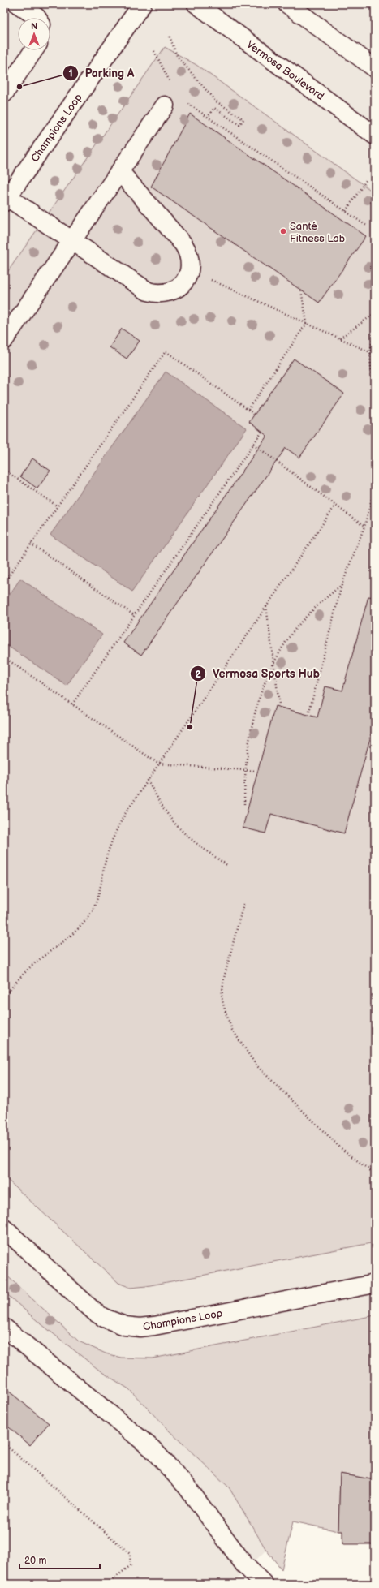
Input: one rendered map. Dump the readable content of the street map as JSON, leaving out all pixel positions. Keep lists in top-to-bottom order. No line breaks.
{"streets":{"street":["Vermosa Boulevard","Champions Loop"]},"places":["Parking A","Santé Fitness Lab","Vermosa Sports Hub"],"scale_bar":"20 m","north":"top"}
